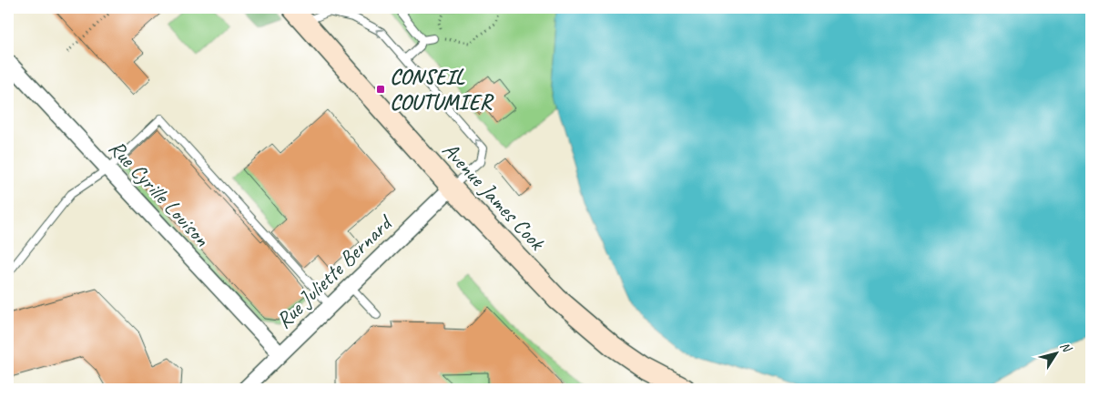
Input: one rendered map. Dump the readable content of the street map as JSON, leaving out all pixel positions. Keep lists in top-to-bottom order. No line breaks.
{"streets":{"main road":["Avenue James Cook"],"street":["Rue Cyrille Louison","Rue Juliette Bernard"]},"crossings":[["Rue Cyrille Louison","Rue Juliette Bernard"],["Avenue James Cook","Rue Juliette Bernard"]],"places":{"transit":["CONSEIL COUTUMIER"]},"north":"top right"}
